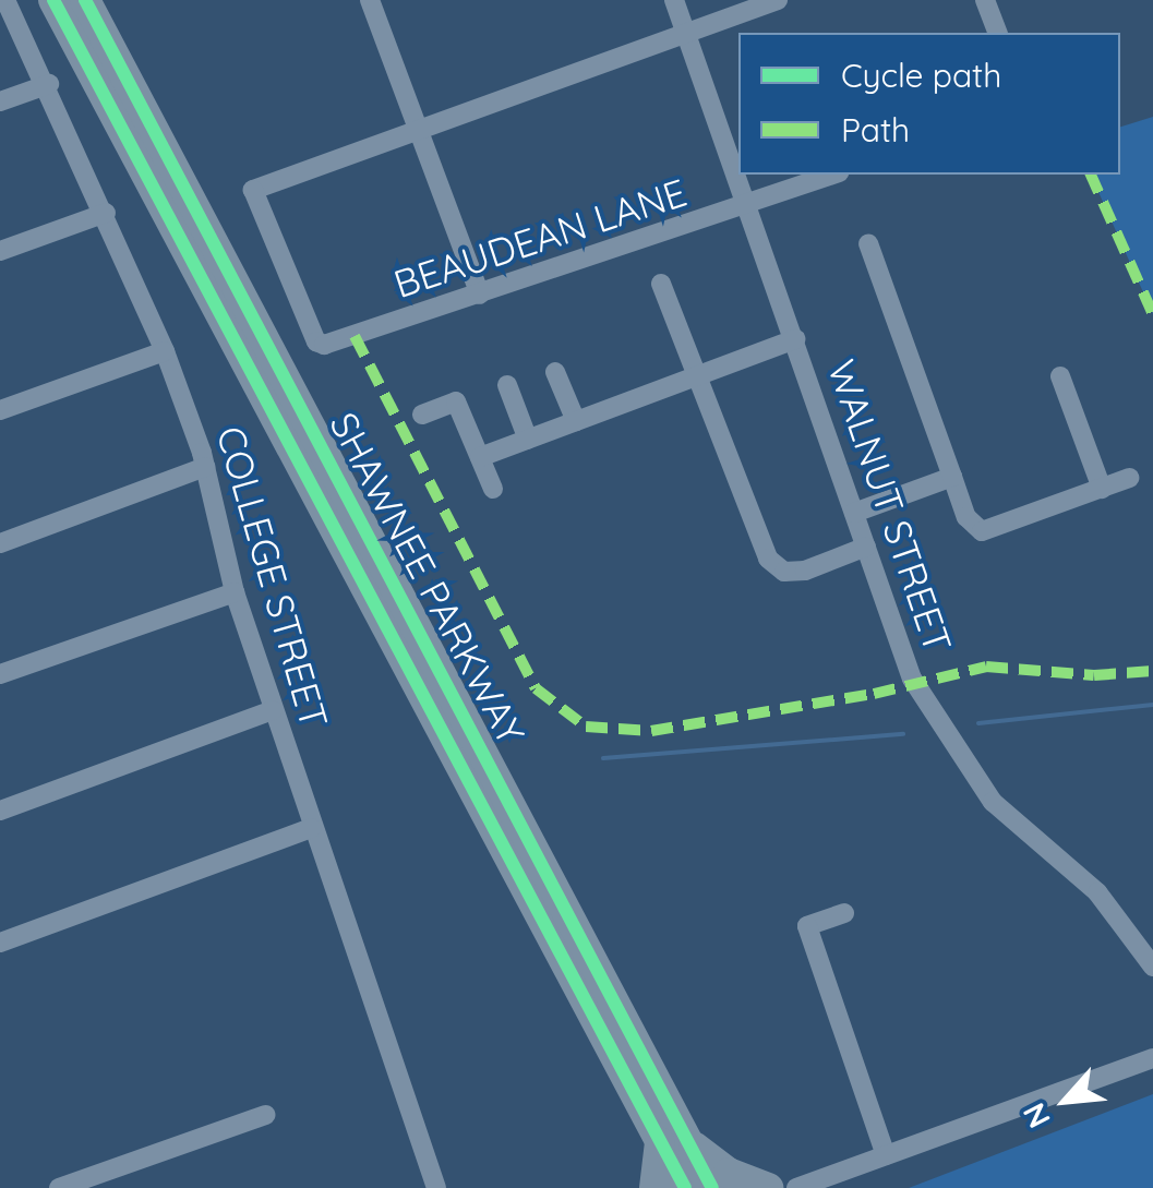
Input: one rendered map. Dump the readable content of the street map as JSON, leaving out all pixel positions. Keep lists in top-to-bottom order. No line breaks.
{"streets":{"highway":["SHAWNEE PARKWAY"],"street":["BEAUDEAN LANE","WALNUT STREET","COLLEGE STREET"]},"crossings":[["BEAUDEAN LANE","WALNUT STREET"]],"legend":["Cycle path","Path"],"north":"bottom left"}
